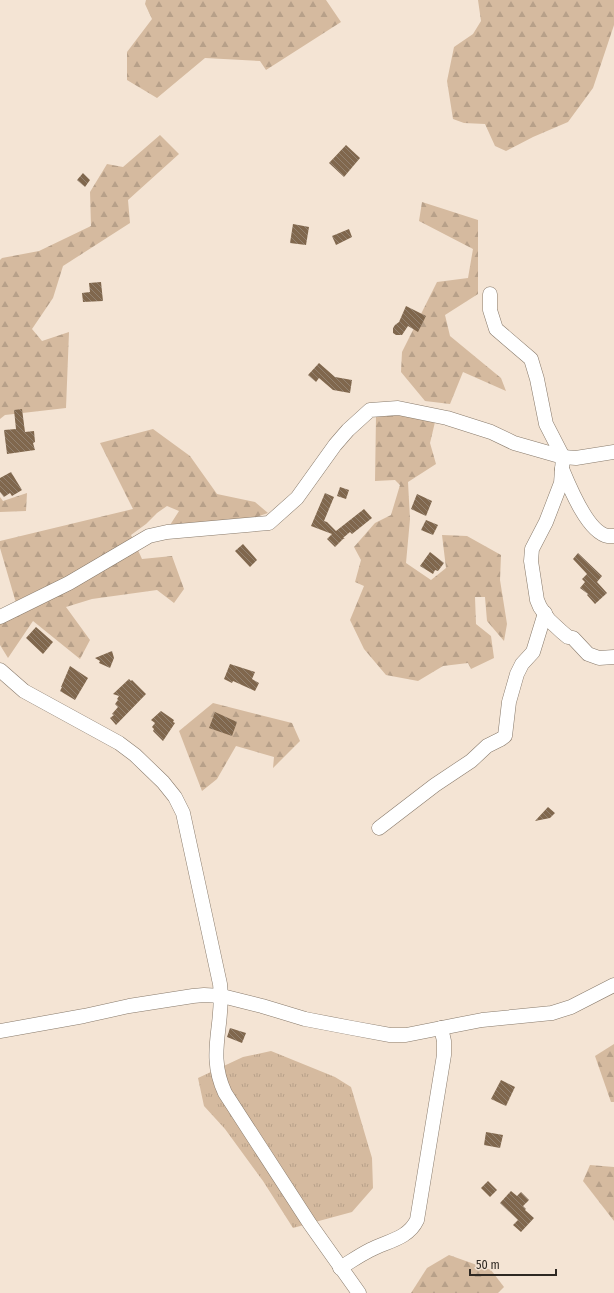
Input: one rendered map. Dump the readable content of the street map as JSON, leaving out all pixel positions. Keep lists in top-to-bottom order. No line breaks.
{"scale_bar":"50 m"}
